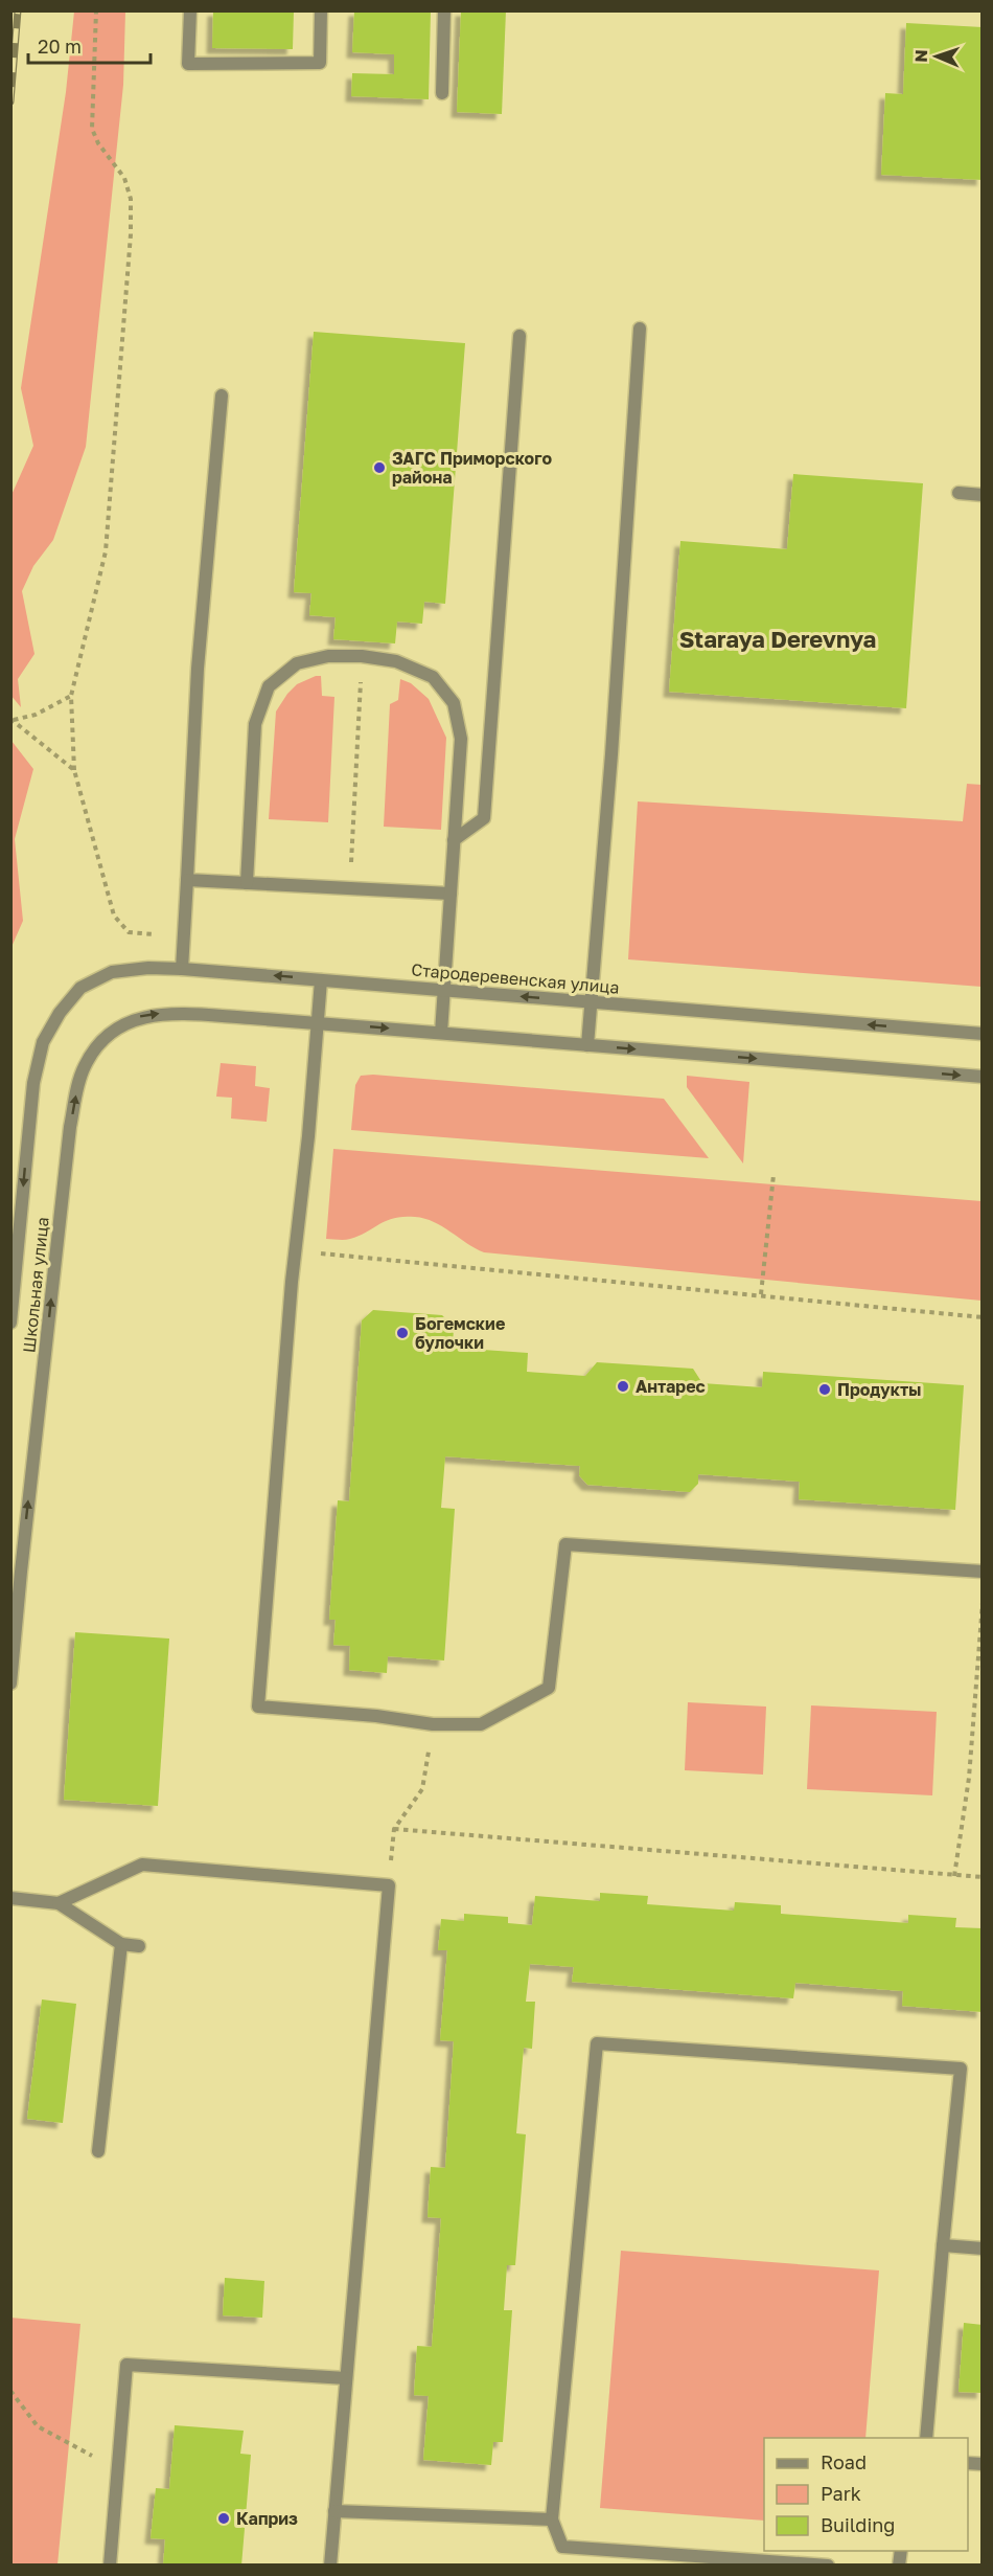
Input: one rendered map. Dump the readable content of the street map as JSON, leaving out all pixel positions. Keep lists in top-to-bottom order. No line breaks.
{"streets":{"street":["Стародеревенская улица","Школьная улица"]},"crossings":[["Стародеревенская улица","Школьная улица"]],"districts":["Staraya Derevnya"],"places":["ЗАГС Приморского района","Богемские булочки","Антарес","Продукты","Каприз"],"legend":["Road","Park","Building"],"scale_bar":"20 m","north":"left"}
